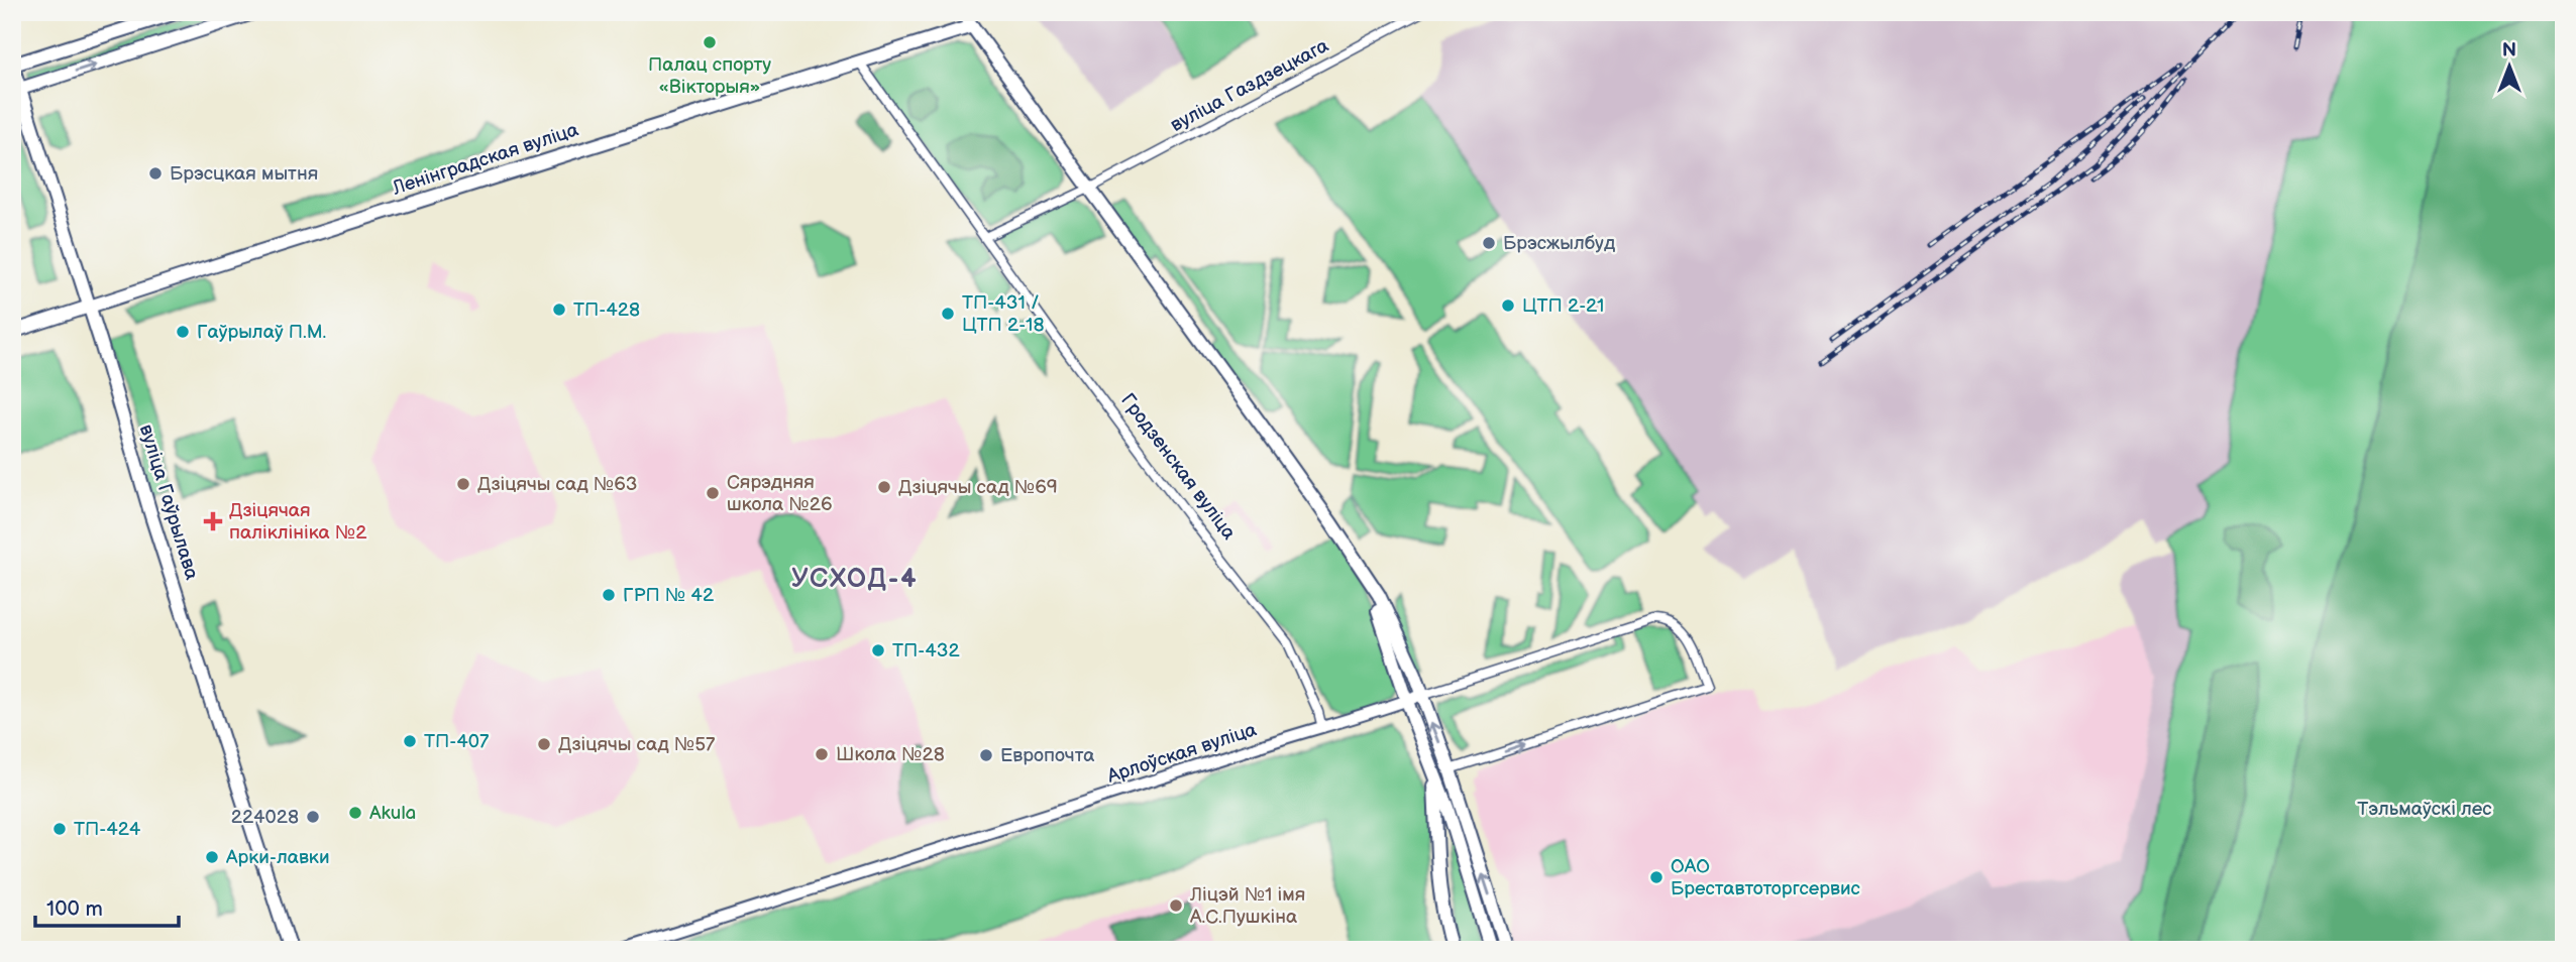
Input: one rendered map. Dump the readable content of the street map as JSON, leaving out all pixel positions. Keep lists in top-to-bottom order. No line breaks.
{"streets":{"main road":["Ленінградская вуліца","вуліца Гаўрылава"],"street":["вуліца Газдзецкага","Гродзенская вуліца","Арлоўская вуліца"]},"crossings":[["Ленінградская вуліца","Гродзенская вуліца"],["Ленінградская вуліца","вуліца Гаўрылава"],["Гродзенская вуліца","Арлоўская вуліца"]],"districts":["УСХОД-4"],"parks":["Тэльмаўскі лес"],"places":{"other":["Палац спорту «Вікторыя»","Брэсцкая мытня","Брэсжылбуд","ЦТП 2-21","ТП-428","ТП-431 / ЦТП 2-18","Гаўрылаў П.М.","Дзіцячы сад №63","Дзіцячы сад №69","Сярэдняя школа №26","ГРП № 42","ТП-432","ТП-407","Дзіцячы сад №57","Школа №28","Европочта","Akula","224028","ТП-424","Арки-лавки","ОАО Бреставтоторгсервис","Ліцэй №1 імя А.С.Пушкіна"],"health":["Дзіцячая паліклініка №2"]},"scale_bar":"100 m","north":"top"}
